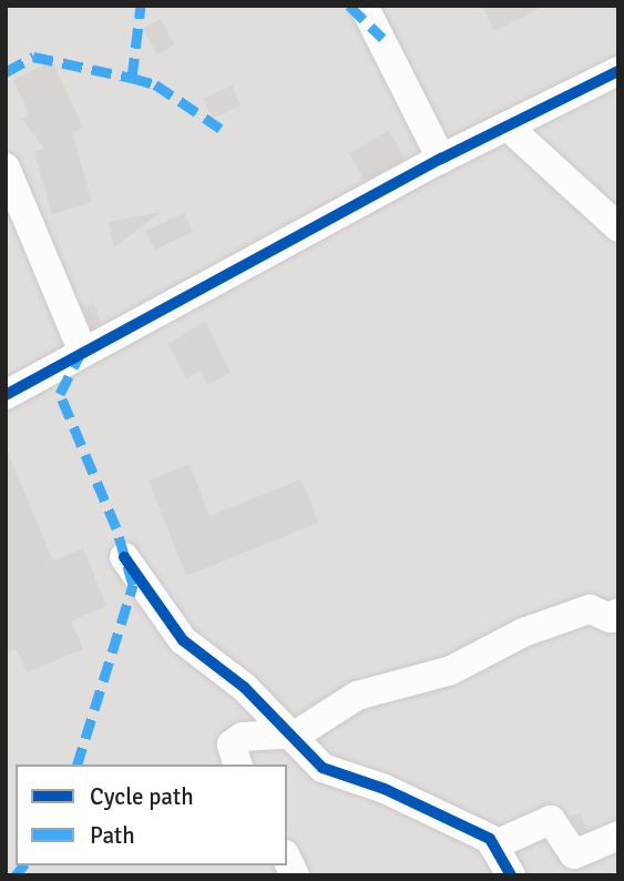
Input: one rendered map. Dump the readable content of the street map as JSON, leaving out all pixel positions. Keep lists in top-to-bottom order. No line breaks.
{"legend":["Cycle path","Path"]}
